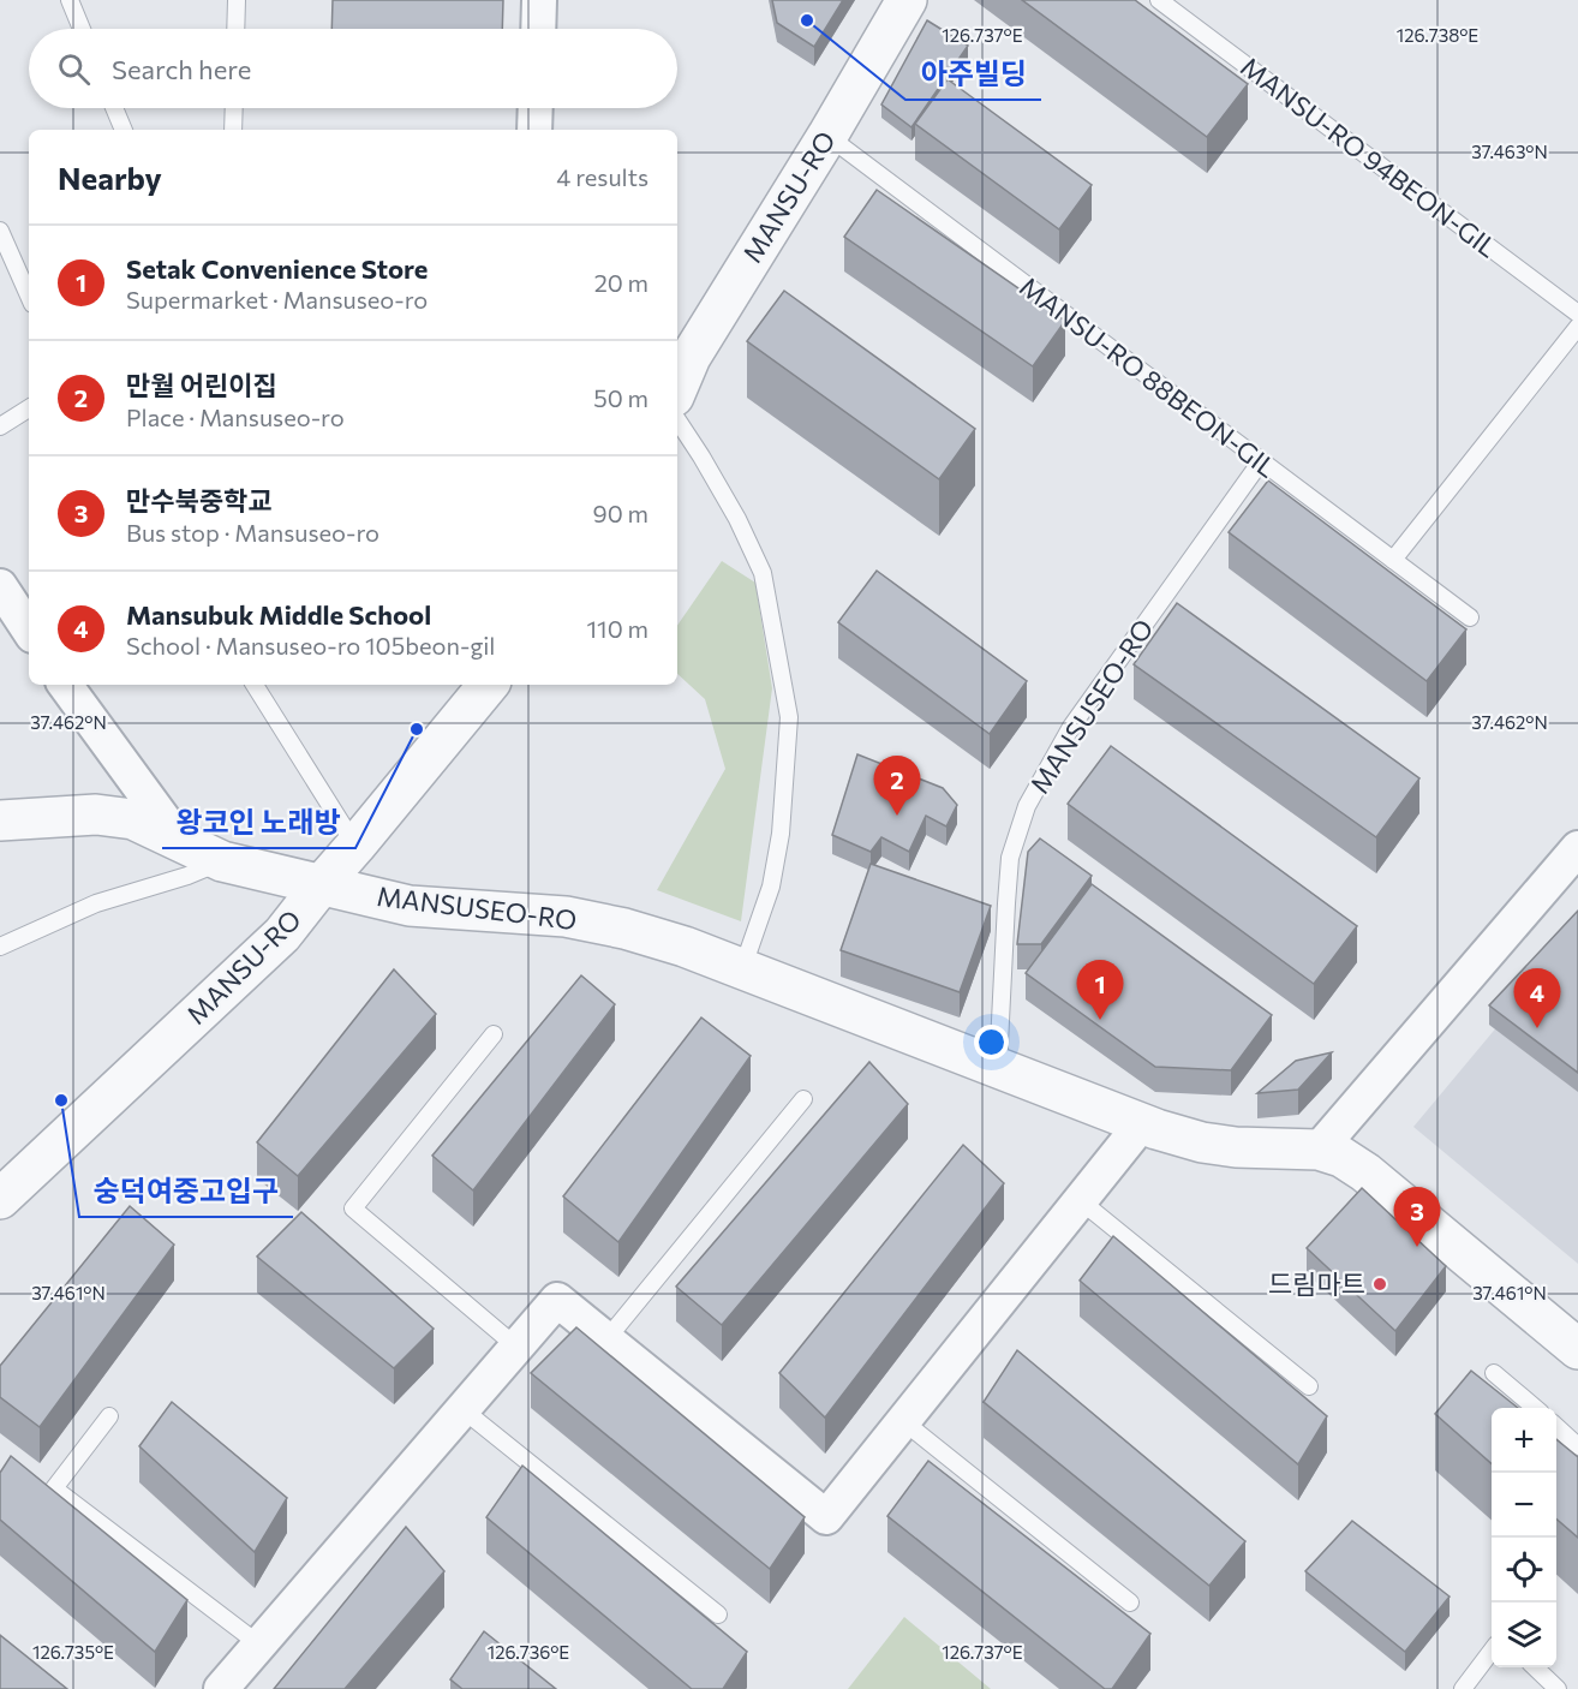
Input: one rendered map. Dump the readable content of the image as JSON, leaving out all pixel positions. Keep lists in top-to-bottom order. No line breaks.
{"streets":{"street":["MANSU-RO","MANSUSEO-RO"],"lane":["MANSU-RO 94BEON-GIL","MANSU-RO 88BEON-GIL"]},"crossings":[["MANSU-RO","MANSU-RO 88BEON-GIL"],["MANSU-RO","MANSUSEO-RO"],["MANSU-RO 88BEON-GIL","MANSUSEO-RO"]],"places":["아주빌딩","왕코인 노래방","숭덕여중고입구","드림마트"],"page":{"search":"Search here","heading":["Nearby","4 results"],"list":[{"mark":"1","name":"Setak Convenience Store","note":"Supermarket · Mansuseo-ro","value":"20 m"},{"mark":"2","name":"만월 어린이집","note":"Place · Mansuseo-ro","value":"50 m"},{"mark":"3","name":"만수북중학교","note":"Bus stop · Mansuseo-ro","value":"90 m"},{"mark":"4","name":"Mansubuk Middle School","note":"School · Mansuseo-ro 105beon-gil","value":"110 m"}],"pins":["2","1","4","3"],"map_buttons":["+","−"]},"coordinates":["126.737°E","126.738°E","37.463°N","37.462°N","37.461°N","126.735°E","126.736°E"]}
